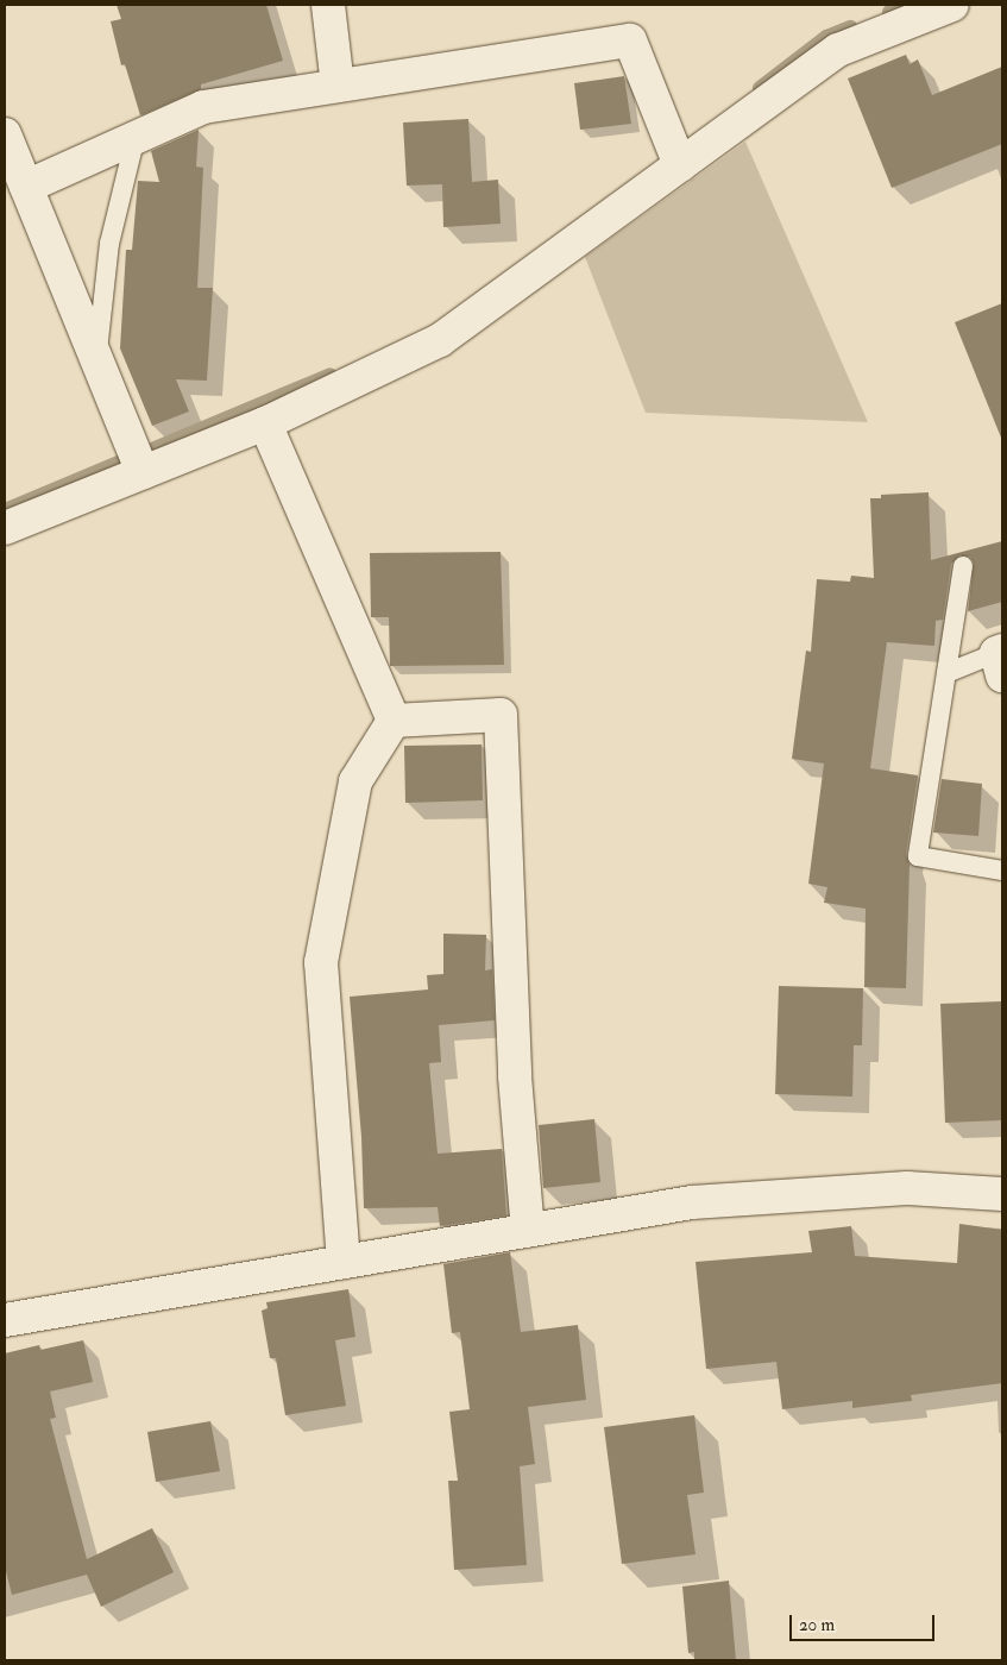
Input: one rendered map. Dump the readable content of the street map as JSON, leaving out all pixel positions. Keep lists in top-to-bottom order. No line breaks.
{"scale_bar":"20 m"}
